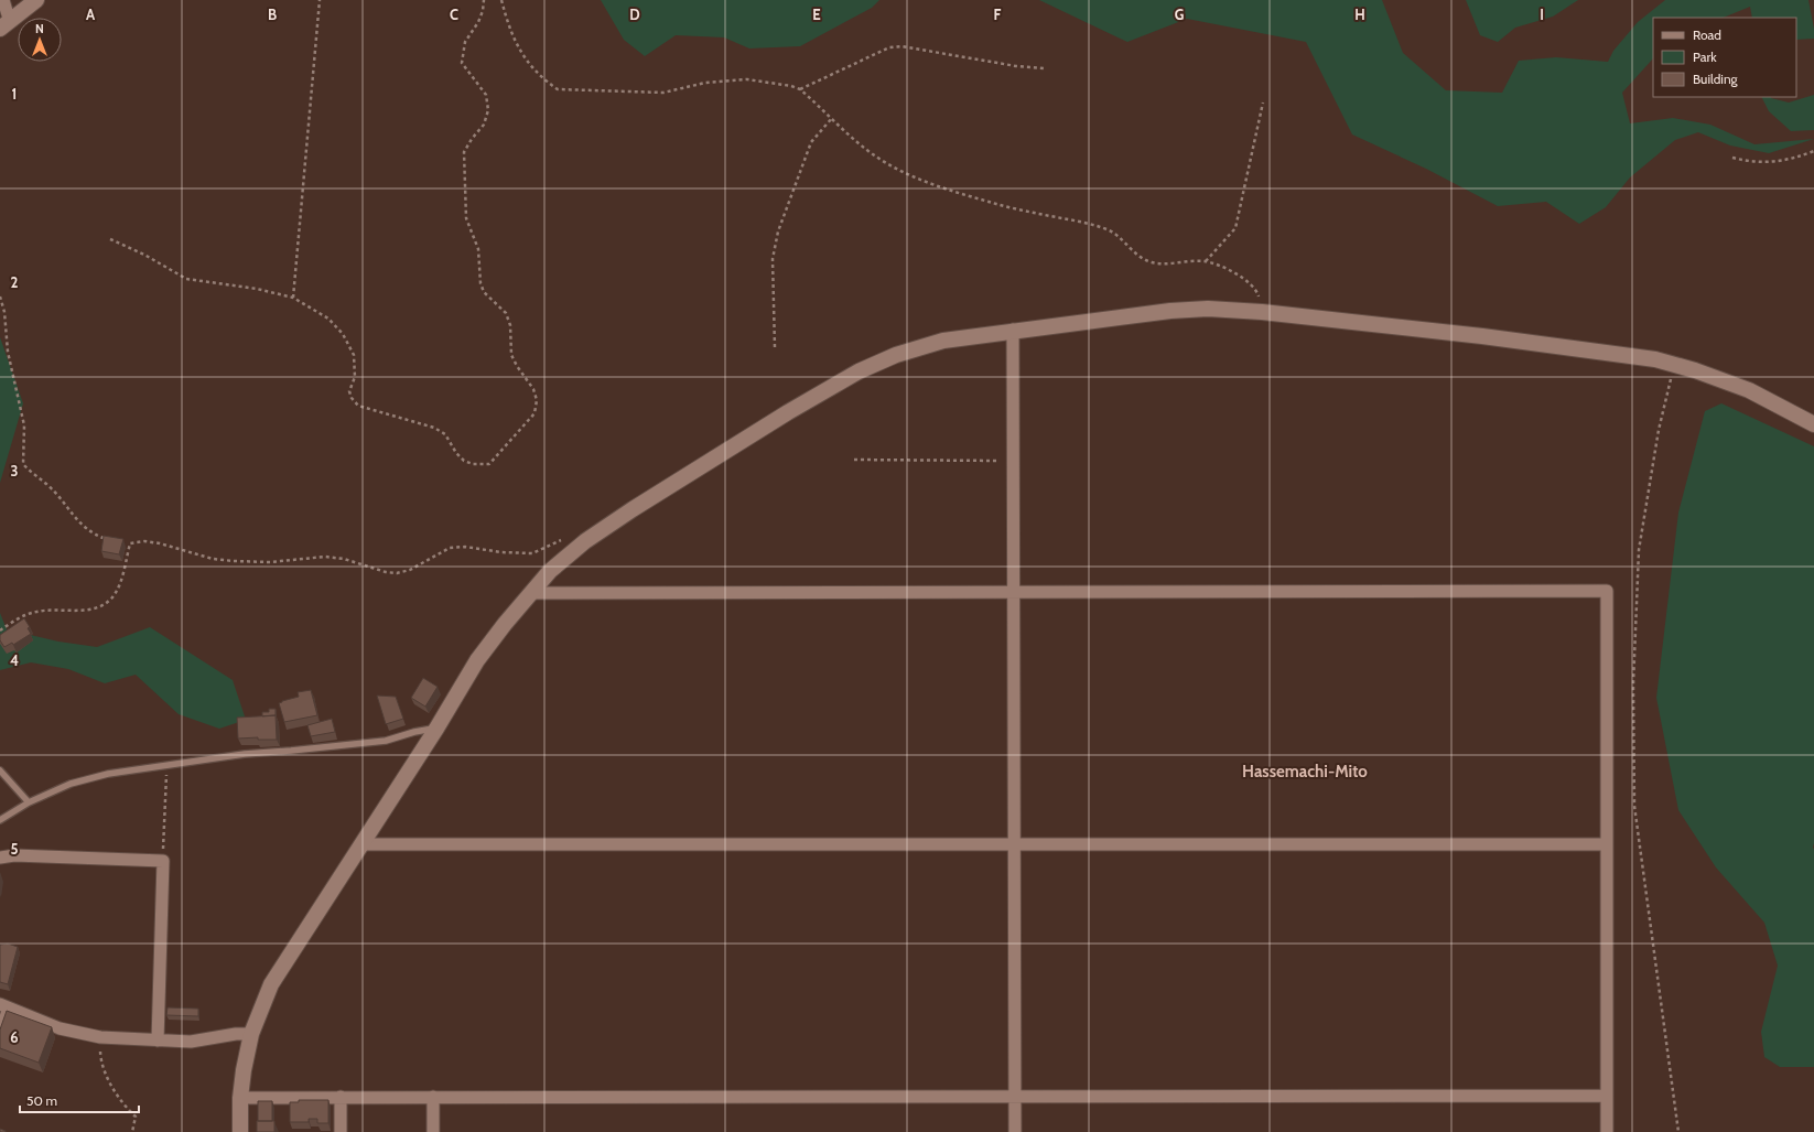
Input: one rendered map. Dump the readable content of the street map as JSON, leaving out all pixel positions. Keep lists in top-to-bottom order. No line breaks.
{"districts":["Hassemachi-Mito"],"legend":["Road","Park","Building"],"scale_bar":"50 m","north":"top","grid":{"columns":["A","B","C","D","E","F","G","H","I"],"rows":["1","2","3","4","5","6"]}}
